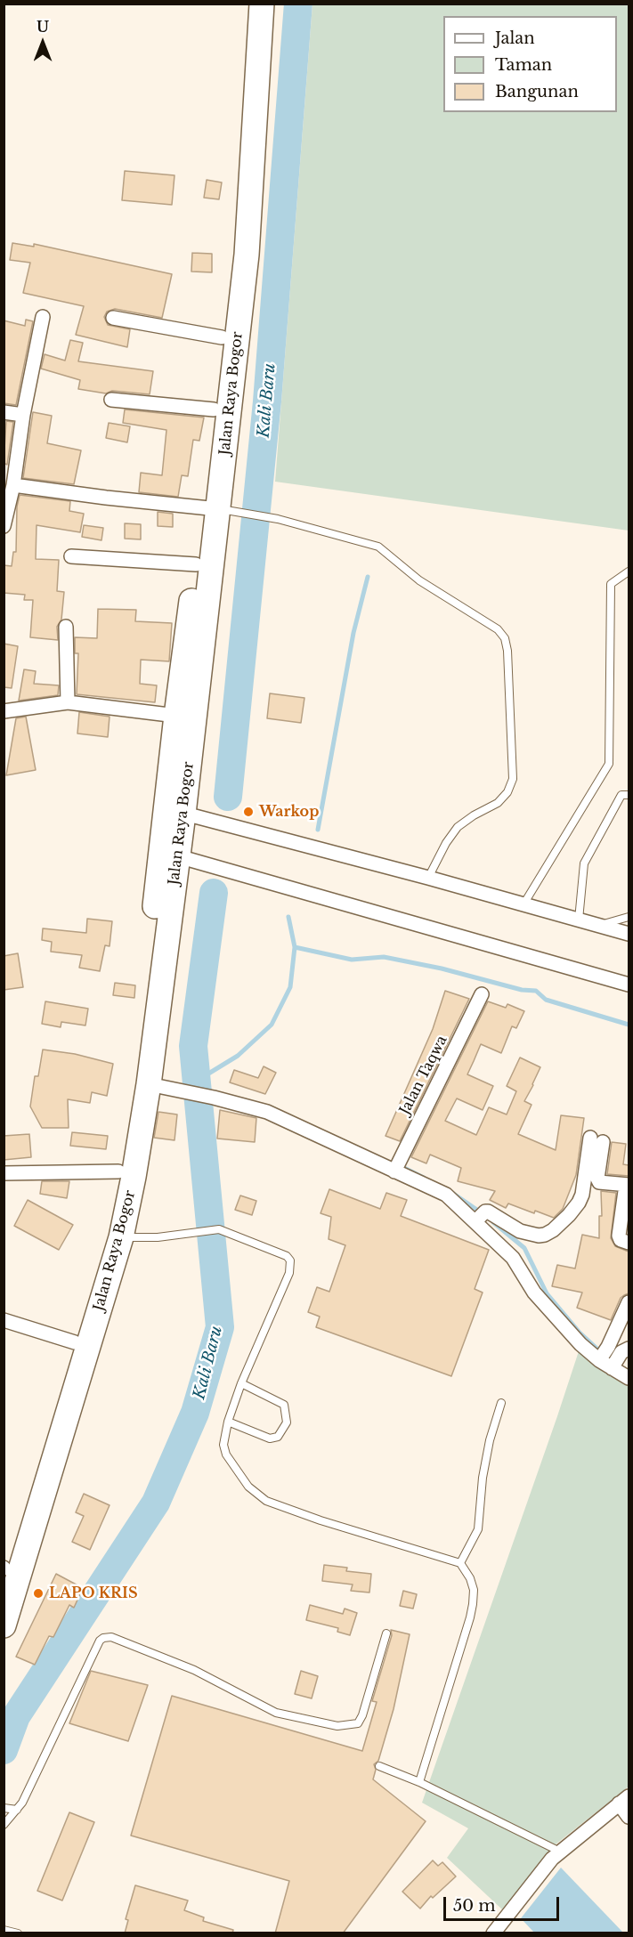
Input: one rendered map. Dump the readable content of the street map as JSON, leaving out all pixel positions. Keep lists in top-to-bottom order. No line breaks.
{"streets":{"highway":["Jalan Raya Bogor"],"street":["Jalan Taqwa"]},"water":["Kali Baru"],"places":["Warkop","LAPO KRIS"],"legend":["Jalan","Taman","Bangunan"],"scale_bar":"50 m","north":"top"}
